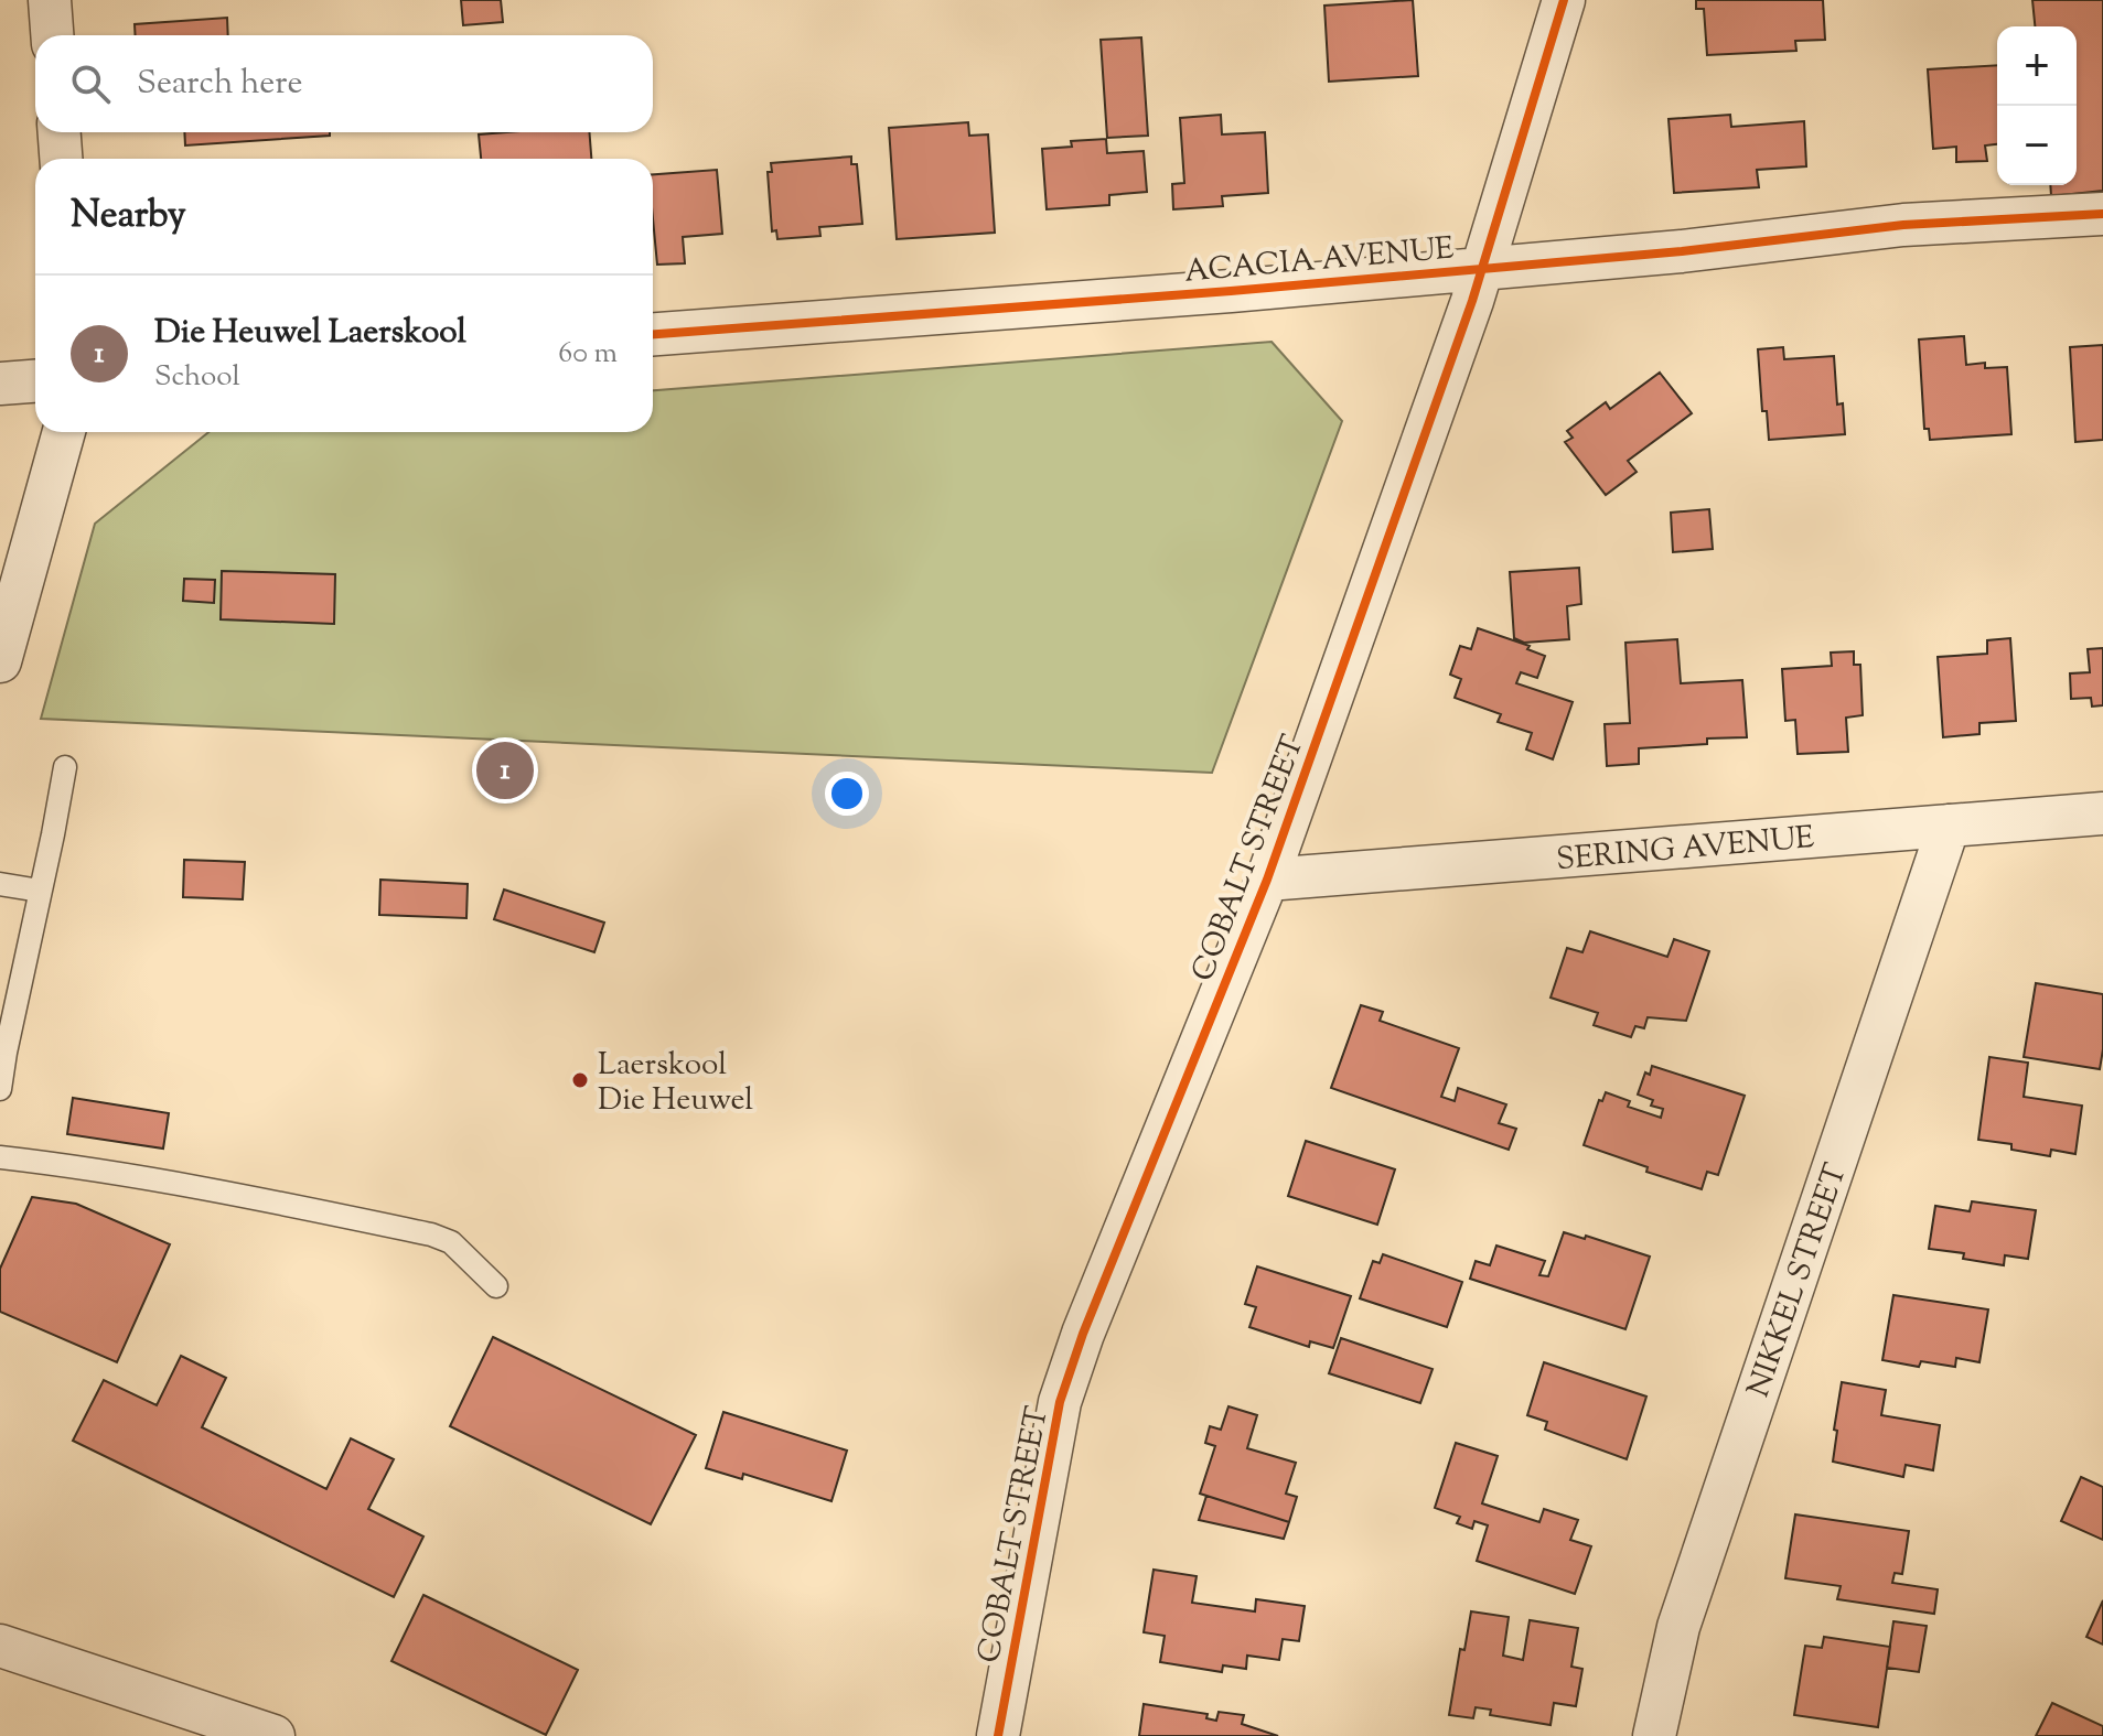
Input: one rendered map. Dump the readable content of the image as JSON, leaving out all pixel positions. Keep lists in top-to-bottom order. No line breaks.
{"streets":{"street":["ACACIA AVENUE","SERING AVENUE","COBALT STREET","NIKKEL STREET"]},"crossings":[["ACACIA AVENUE","COBALT STREET"],["SERING AVENUE","COBALT STREET"],["SERING AVENUE","NIKKEL STREET"]],"places":["Laerskool Die Heuwel"],"page":{"map_buttons":["+","−"],"search":"Search here","heading":"Nearby","list":[{"mark":"1","name":"Die Heuwel Laerskool","note":"School","value":"60 m"}],"pins":"1"}}
